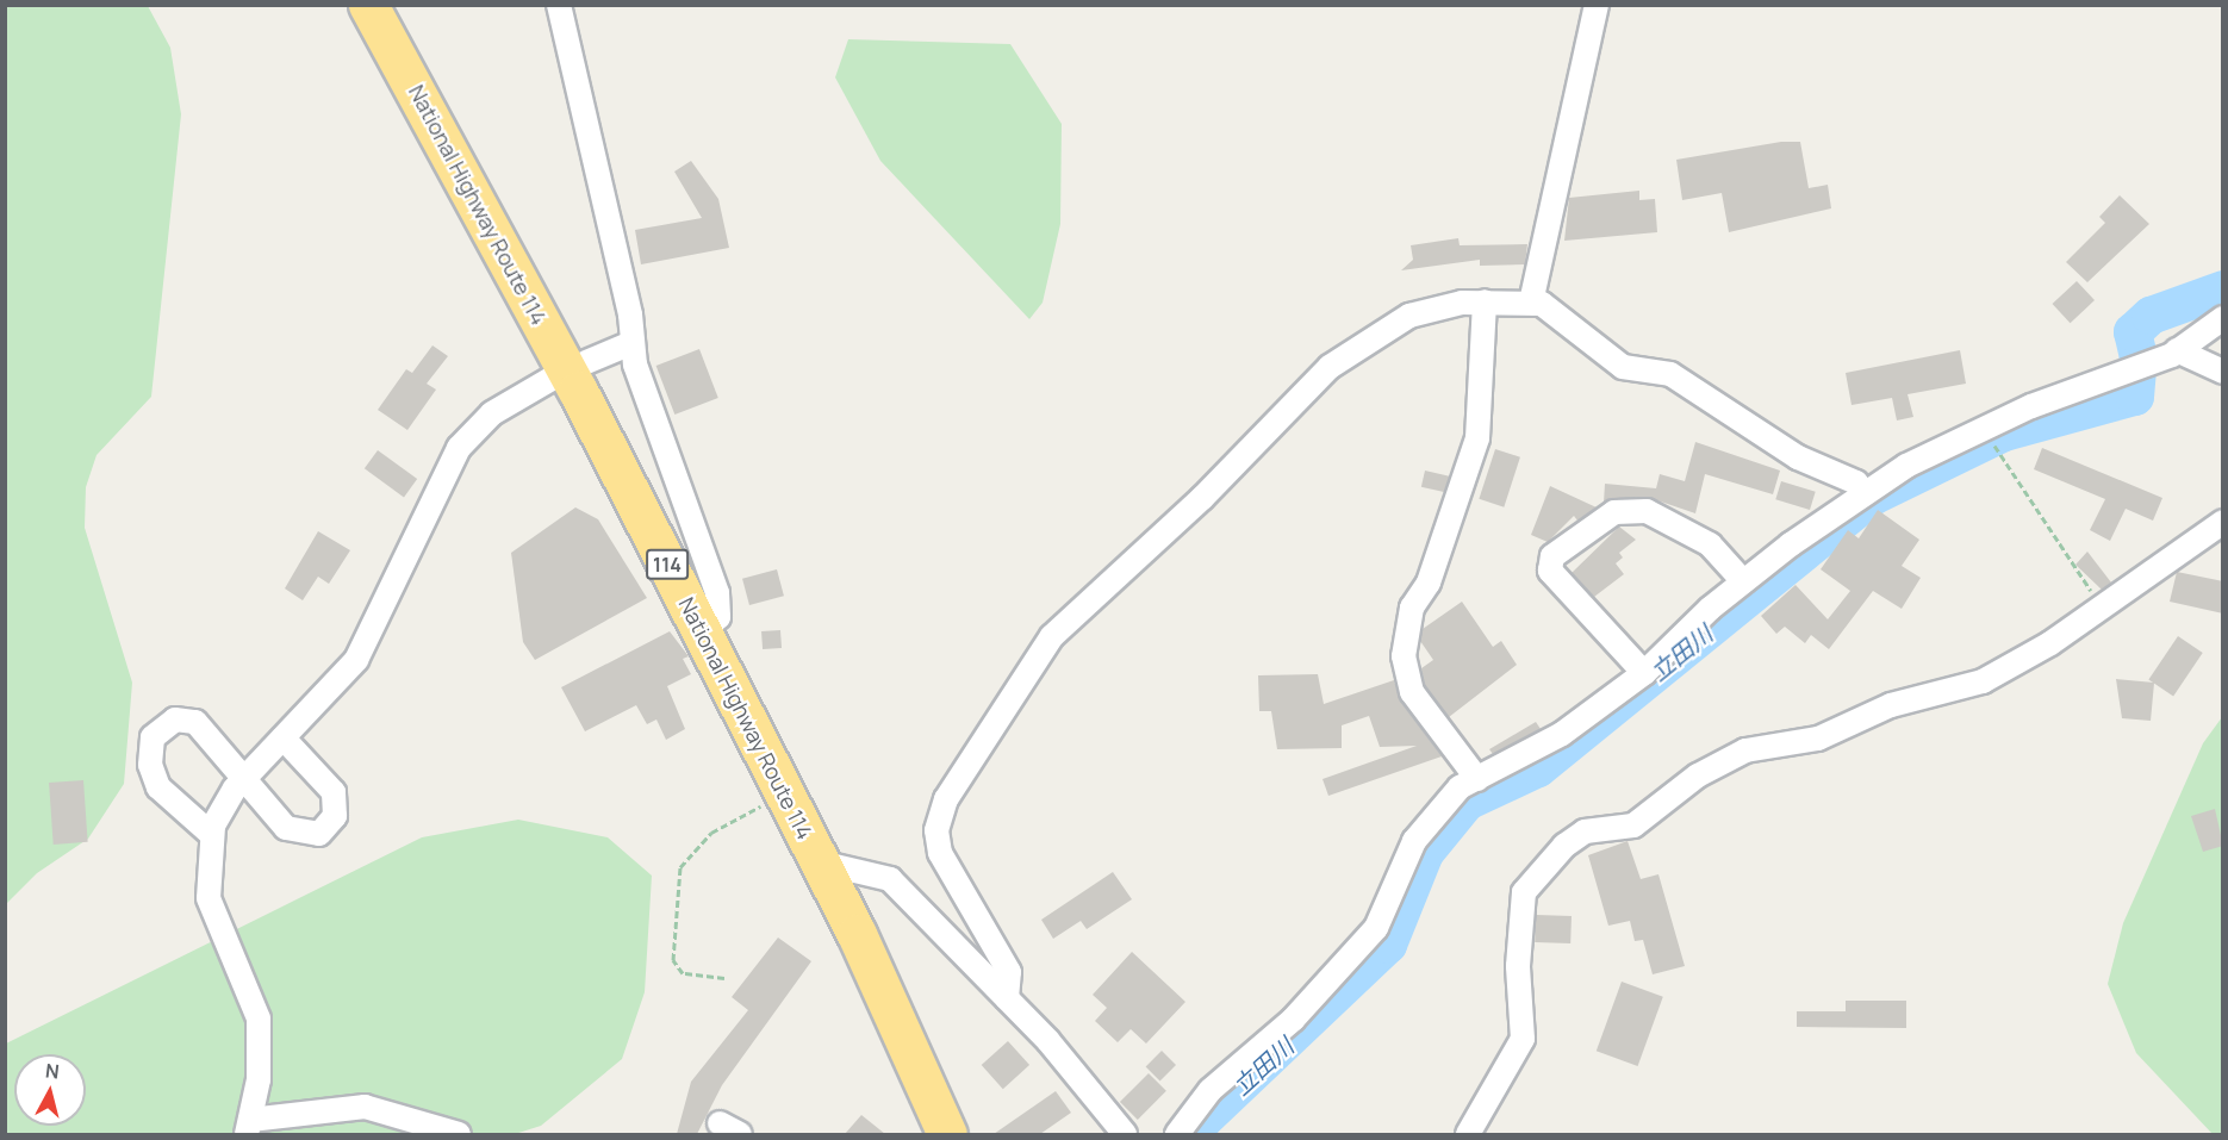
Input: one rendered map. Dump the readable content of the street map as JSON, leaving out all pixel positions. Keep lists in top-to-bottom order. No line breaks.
{"streets":{"highway":["National Highway Route 114","114"]},"water":["立田川"],"north":"top"}
